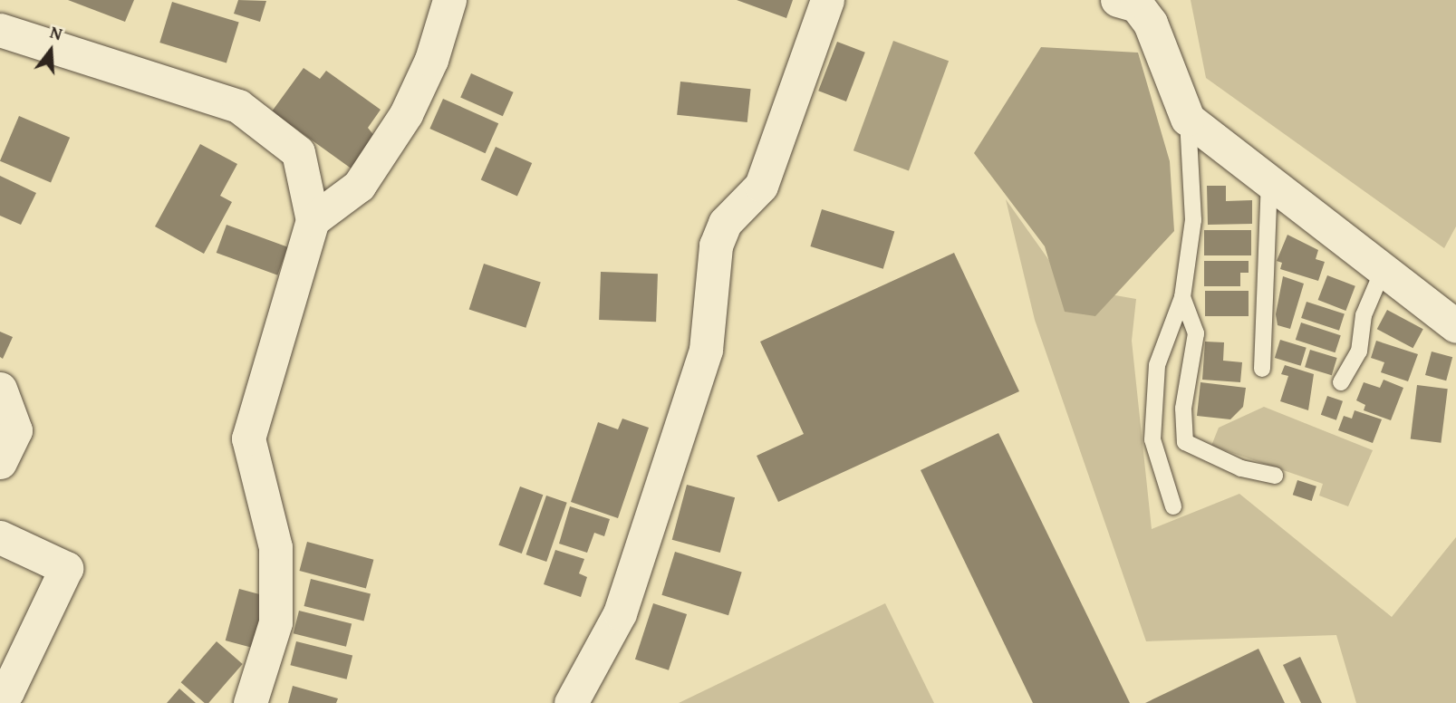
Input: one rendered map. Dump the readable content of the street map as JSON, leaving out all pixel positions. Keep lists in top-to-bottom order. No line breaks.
{"north":"top"}
